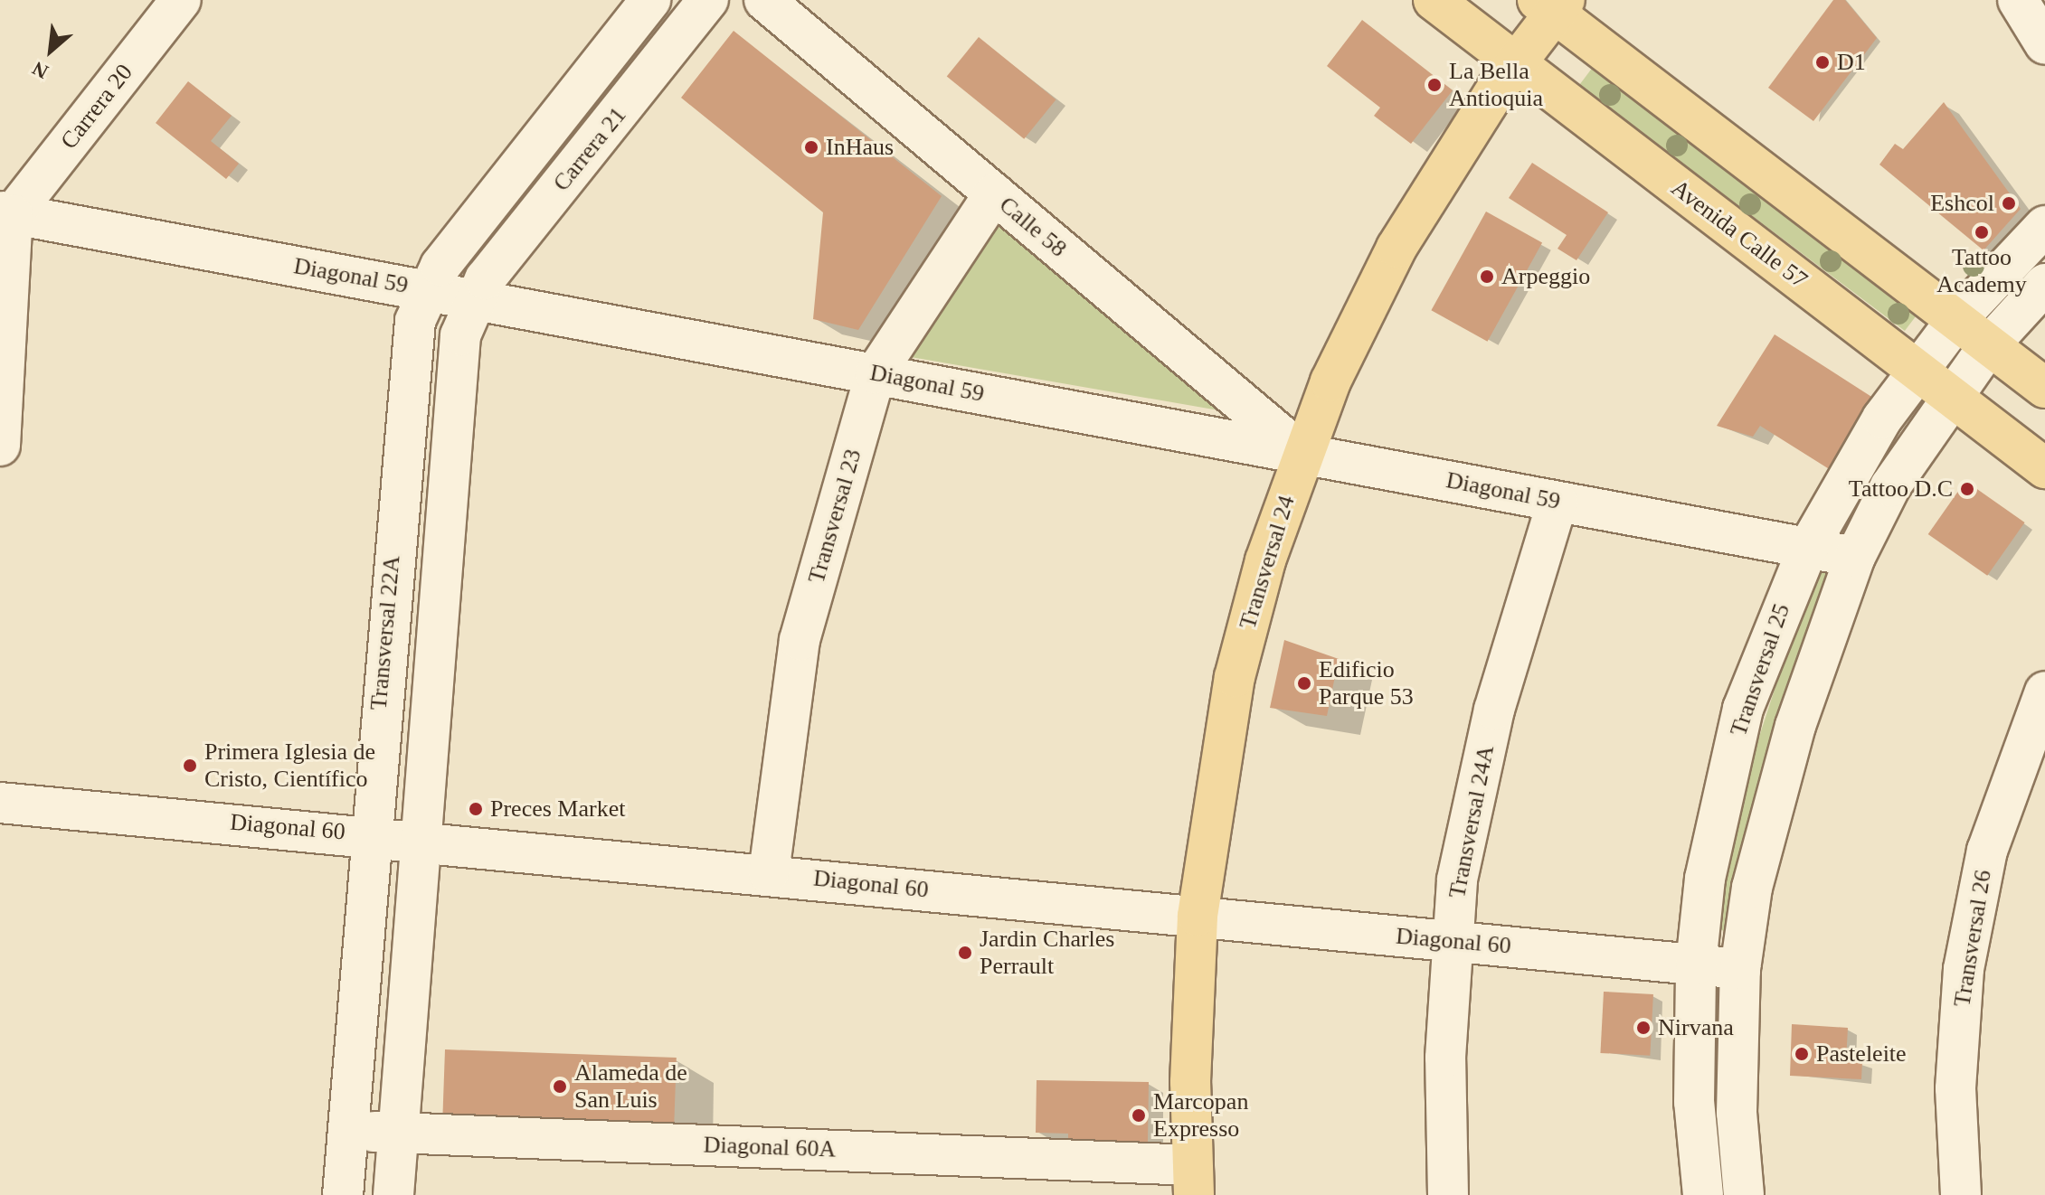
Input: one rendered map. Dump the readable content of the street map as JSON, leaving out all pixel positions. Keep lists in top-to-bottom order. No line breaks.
{"streets":{"main road":["Avenida Calle 57","Transversal 24"],"street":["Carrera 20","Carrera 21","Calle 58","Diagonal 59","Transversal 23","Transversal 22A","Transversal 25","Transversal 24A","Diagonal 60","Transversal 26","Diagonal 60A"]},"crossings":[["Carrera 20","Diagonal 59"],["Carrera 21","Diagonal 59"],["Carrera 21","Transversal 22A"],["Calle 58","Diagonal 59"],["Calle 58","Transversal 23"],["Calle 58","Transversal 24"],["Avenida Calle 57","Transversal 24"],["Avenida Calle 57","Transversal 25"],["Diagonal 59","Transversal 23"],["Diagonal 59","Transversal 24"],["Diagonal 59","Transversal 22A"],["Diagonal 59","Transversal 25"],["Diagonal 59","Transversal 24A"],["Transversal 23","Diagonal 60"],["Transversal 24","Diagonal 60"],["Transversal 24","Diagonal 60A"],["Transversal 22A","Diagonal 60"],["Transversal 22A","Diagonal 60A"],["Transversal 25","Diagonal 60"],["Transversal 24A","Diagonal 60"]],"places":["D1","La Bella Antioquia","InHaus","Eshcol","Tattoo Academy","Arpeggio","Tattoo D.C","Edificio Parque 53","Primera Iglesia de Cristo, Científico","Preces Market","Jardin Charles Perrault","Nirvana","Pasteleite","Alameda de San Luis","Marcopan Expresso"],"north":"bottom left"}
